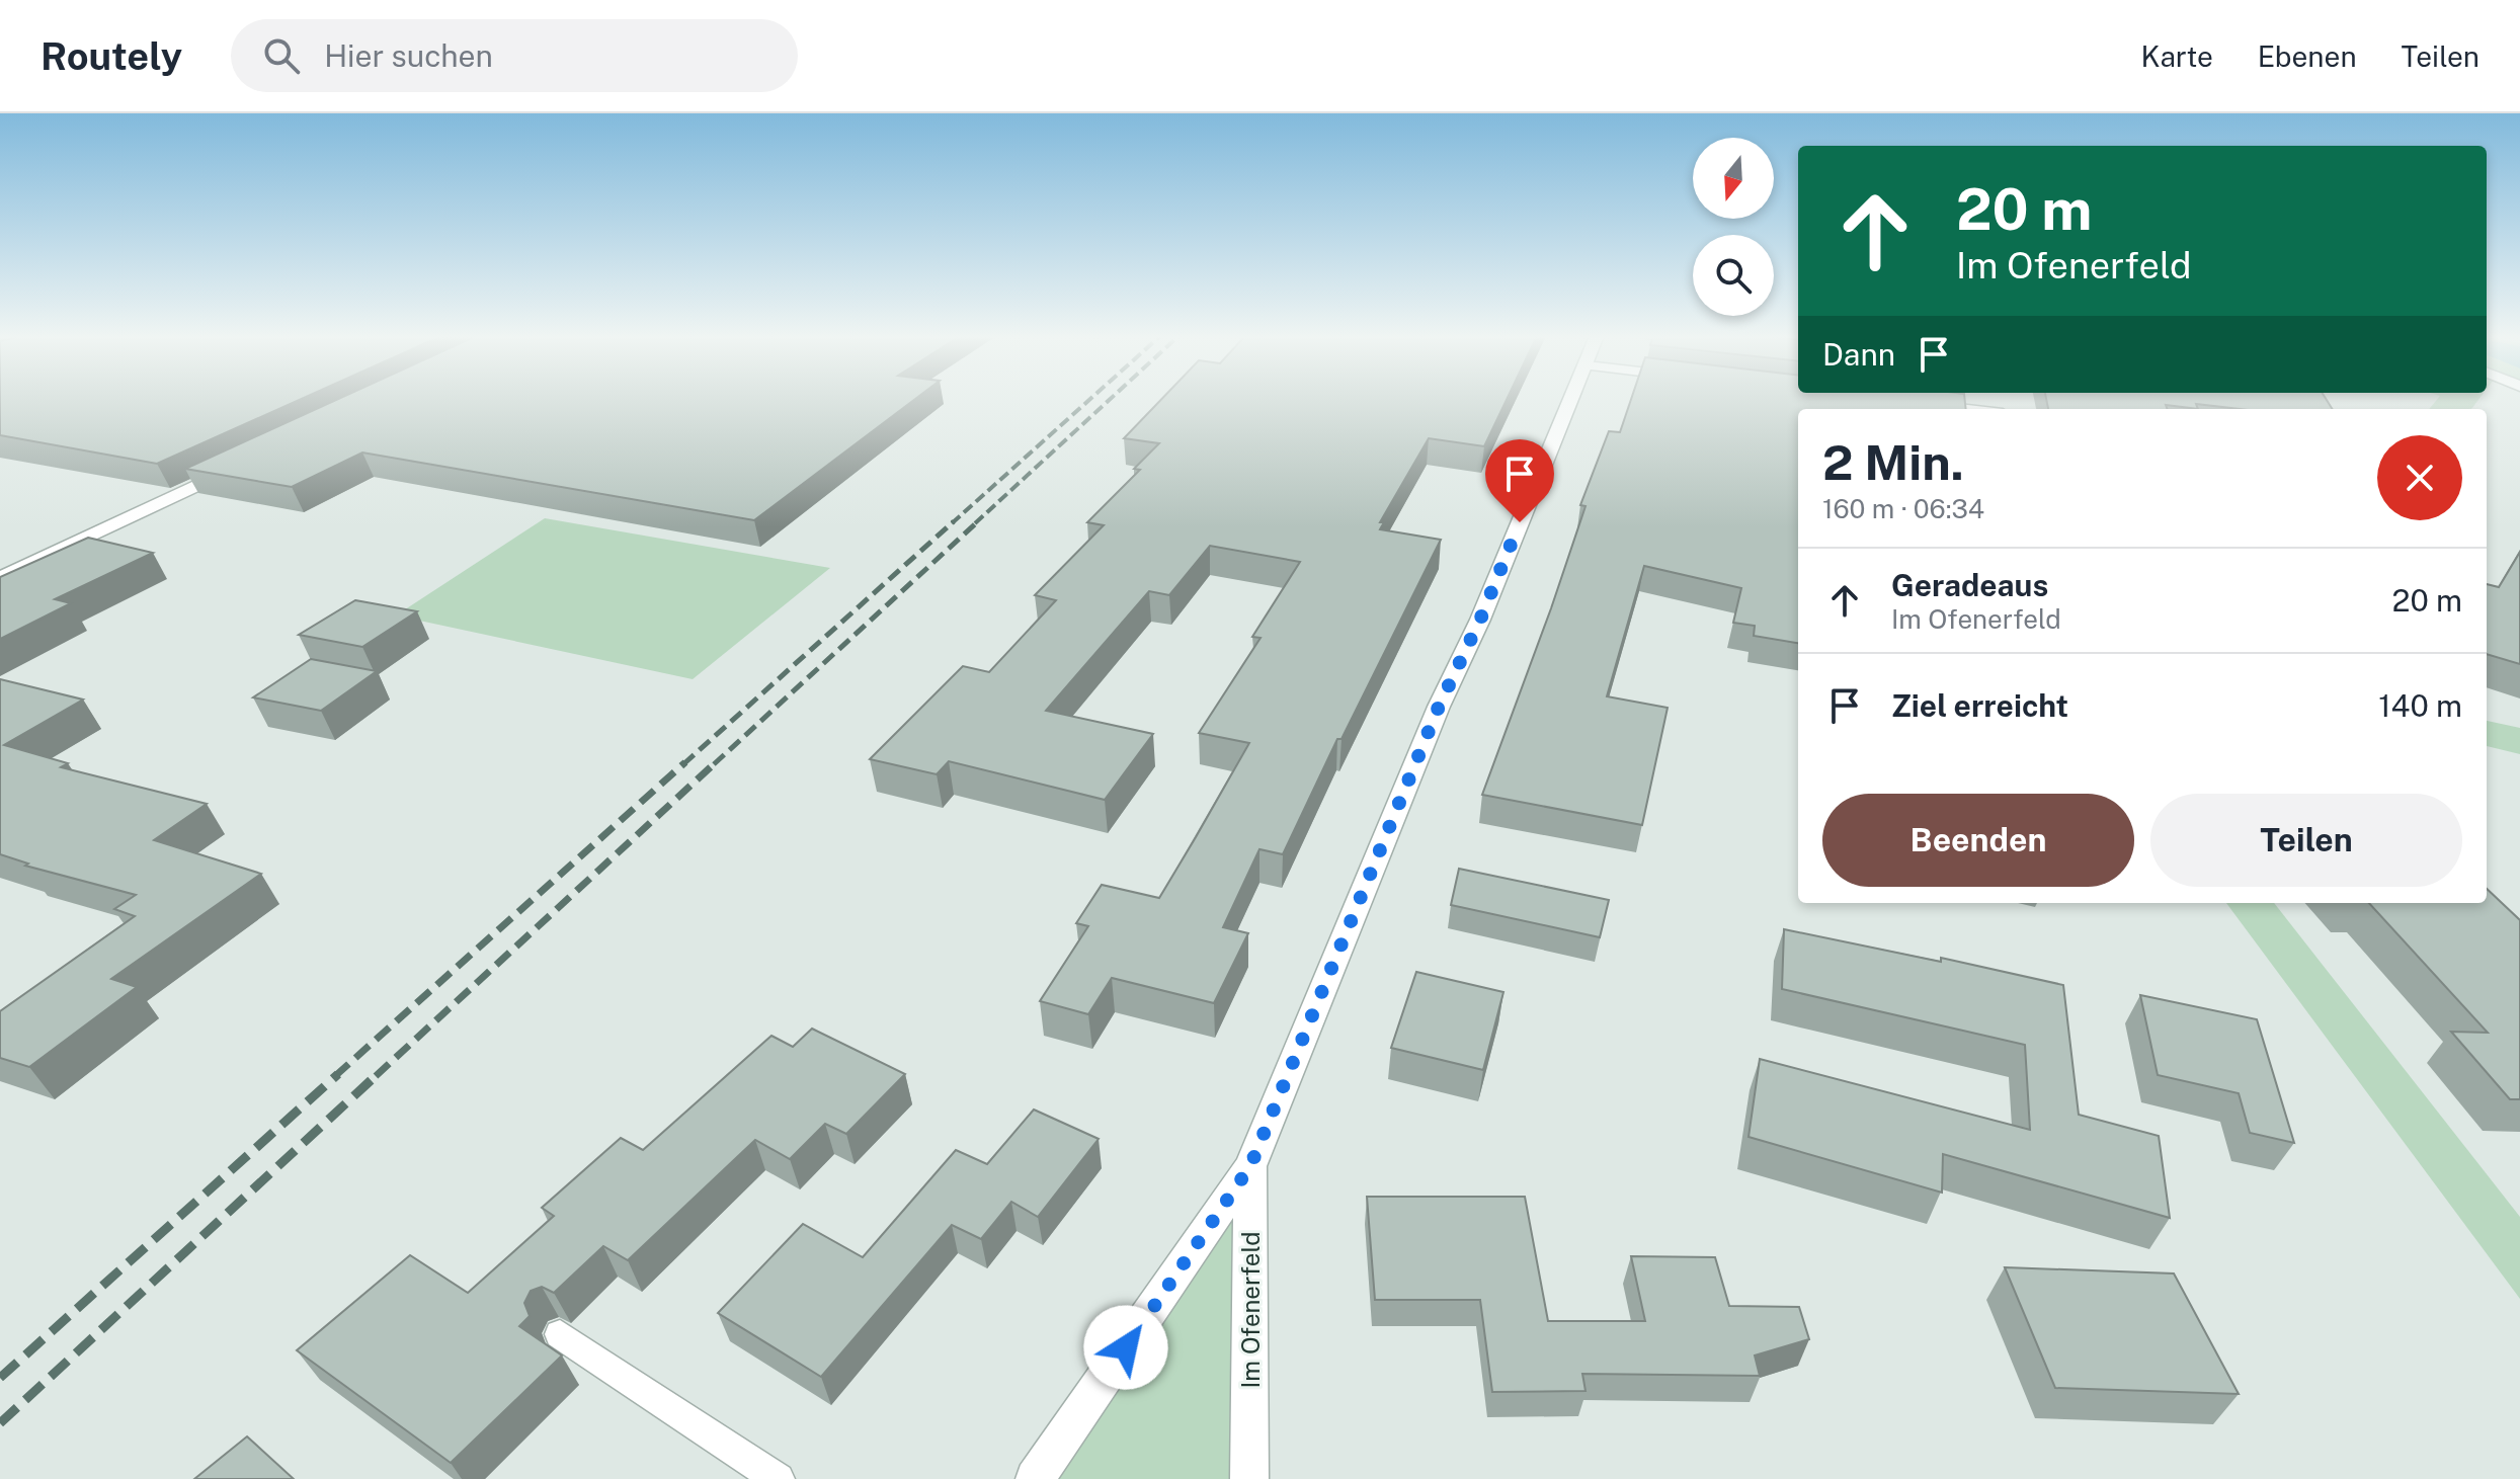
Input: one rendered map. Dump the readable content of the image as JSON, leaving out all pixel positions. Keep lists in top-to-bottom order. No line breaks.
{"streets":{"street":["Im Ofenerfeld"]},"north":"bottom","page":{"header":"Routely","search":"Hier suchen","nav":["Karte","Ebenen","Teilen"],"turn":["20 m","Im Ofenerfeld"],"then":"Dann","heading":["2 Min.","160 m · 06:34"],"list":[{"name":"Geradeaus","note":"Im Ofenerfeld","value":"20 m"},{"name":"Ziel erreicht","value":"140 m"}],"buttons":["Beenden","Teilen"]}}
